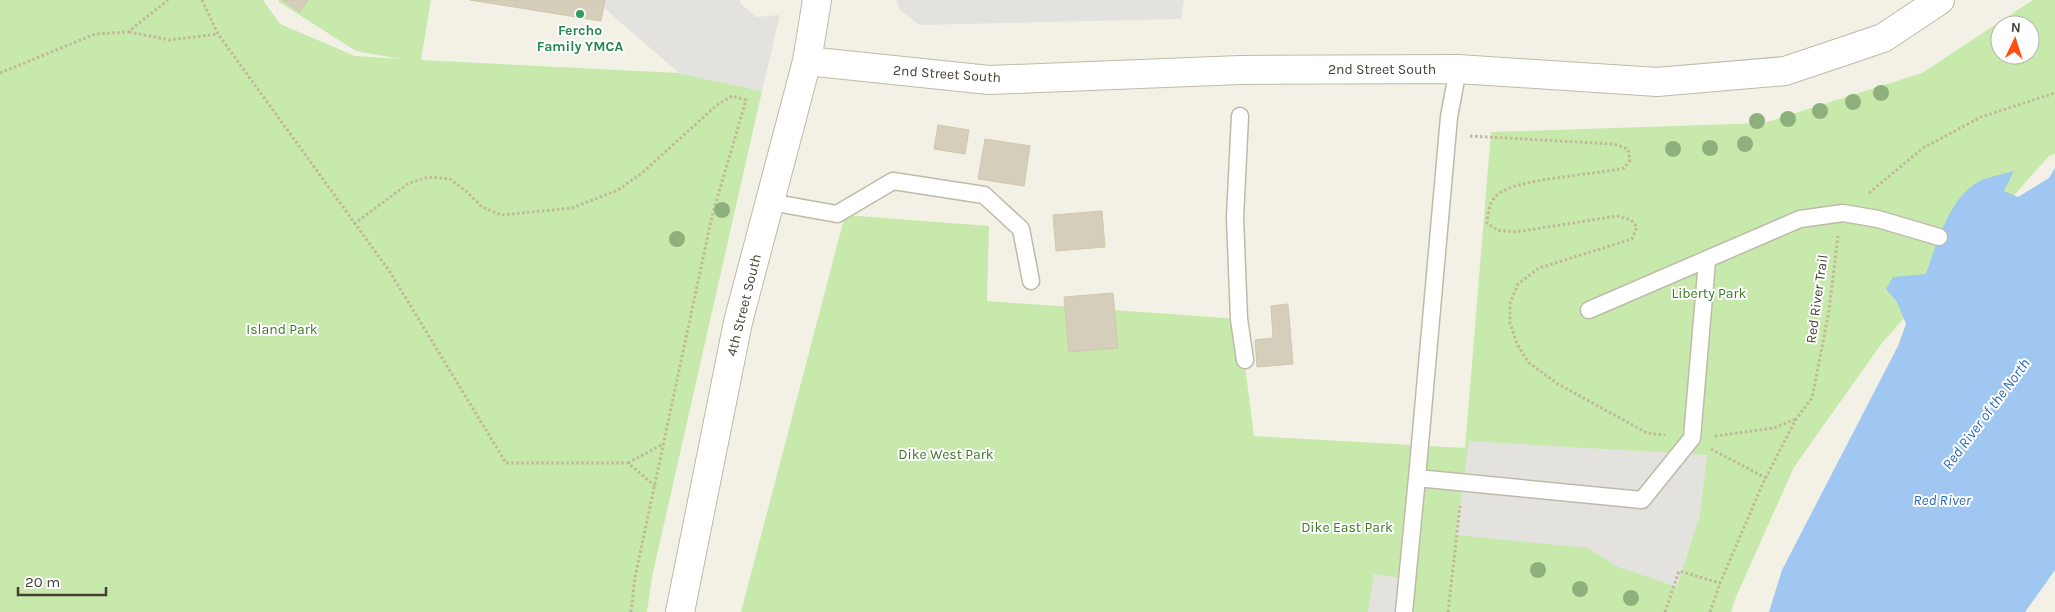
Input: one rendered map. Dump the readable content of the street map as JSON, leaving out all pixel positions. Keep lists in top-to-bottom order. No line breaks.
{"streets":{"street":["2nd Street South","4th Street South"],"path":["Red River Trail"]},"crossings":[["2nd Street South","4th Street South"]],"water":["Red River of the North","Red River"],"parks":["Liberty Park","Island Park","Dike West Park","Dike East Park"],"places":["Fercho Family YMCA"],"scale_bar":"20 m","north":"top"}
